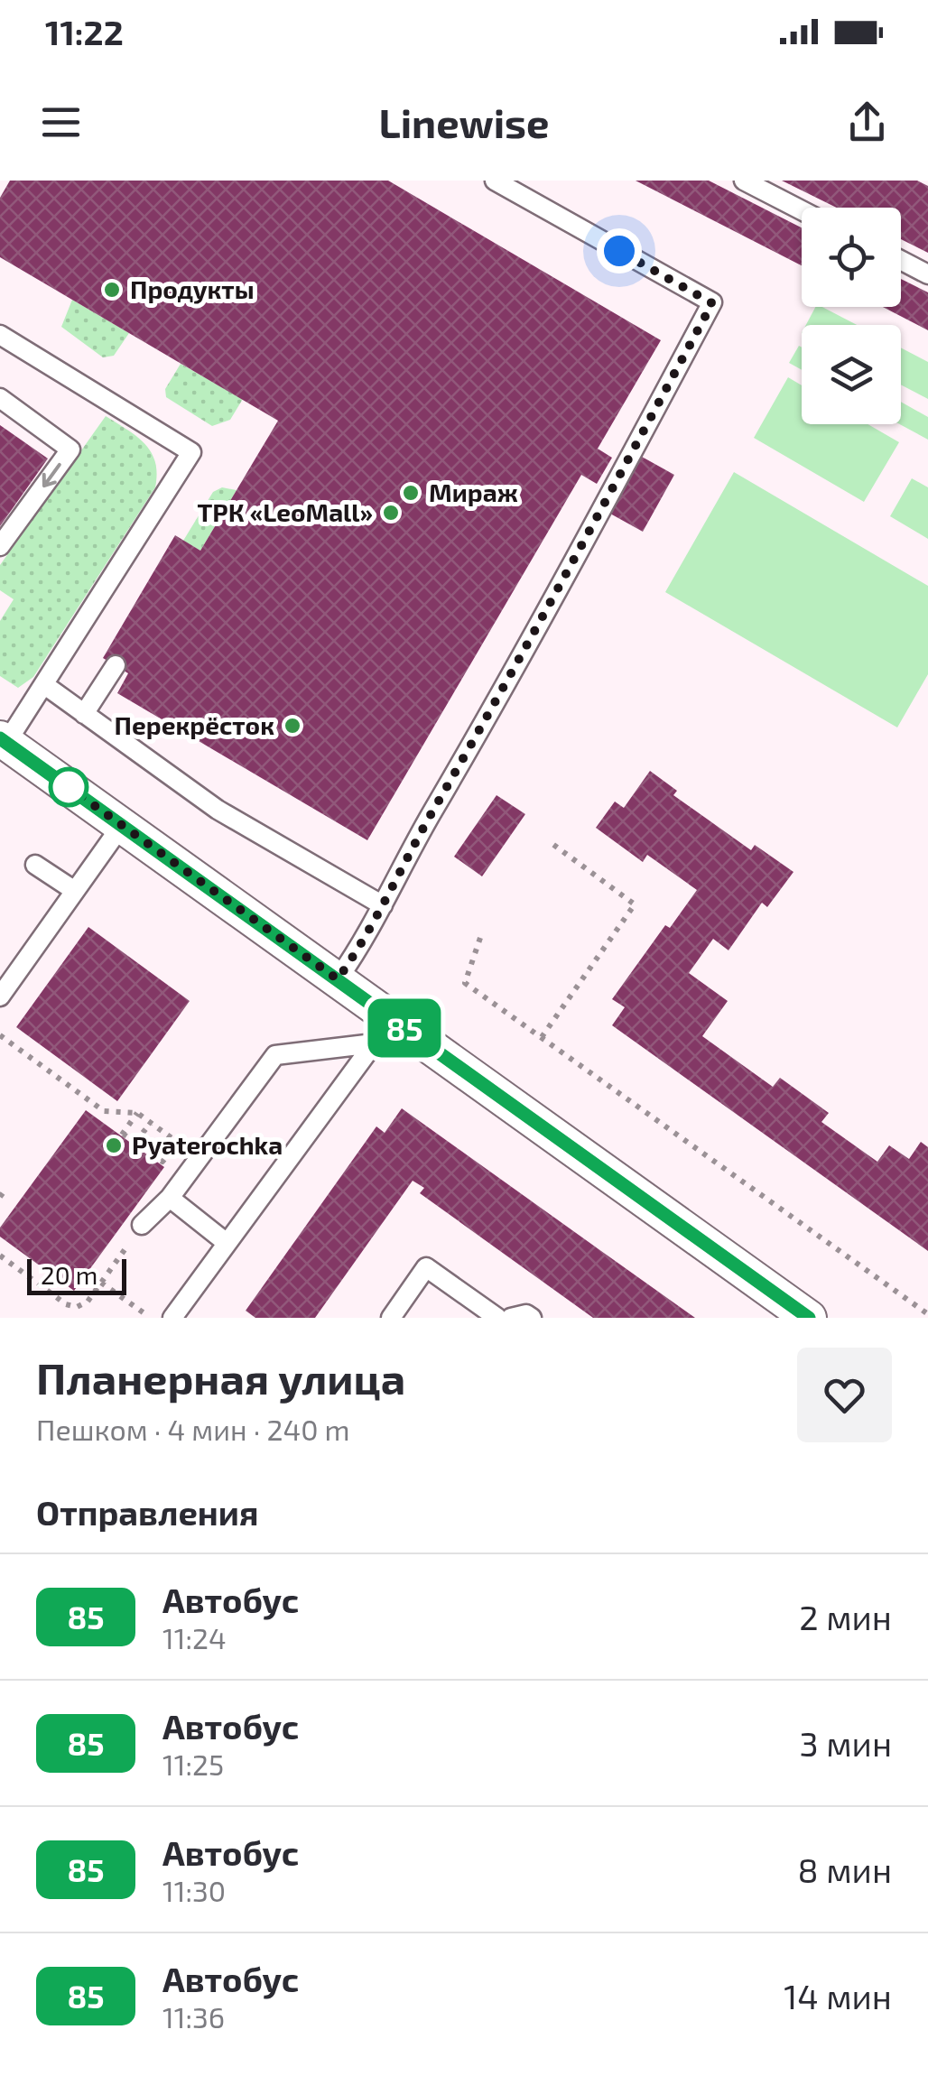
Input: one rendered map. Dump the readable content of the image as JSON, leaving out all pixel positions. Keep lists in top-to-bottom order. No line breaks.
{"places":["Продукты","Мираж","ТРК «LeoMall»","Перекрёсток","Pyaterochka"],"lines":["bus line 85"],"scale_bar":"20 m","page":{"status":"11:22","header":"Linewise","on_map":"85","scale":"20 m","heading":[["Планерная улица","Пешком · 4 мин · 240 m"],"Отправления"],"list":[{"mark":"85","name":"Автобус","note":"11:24","value":"2 мин"},{"mark":"85","name":"Автобус","note":"11:25","value":"3 мин"},{"mark":"85","name":"Автобус","note":"11:30","value":"8 мин"},{"mark":"85","name":"Автобус","note":"11:36","value":"14 мин"}]}}
